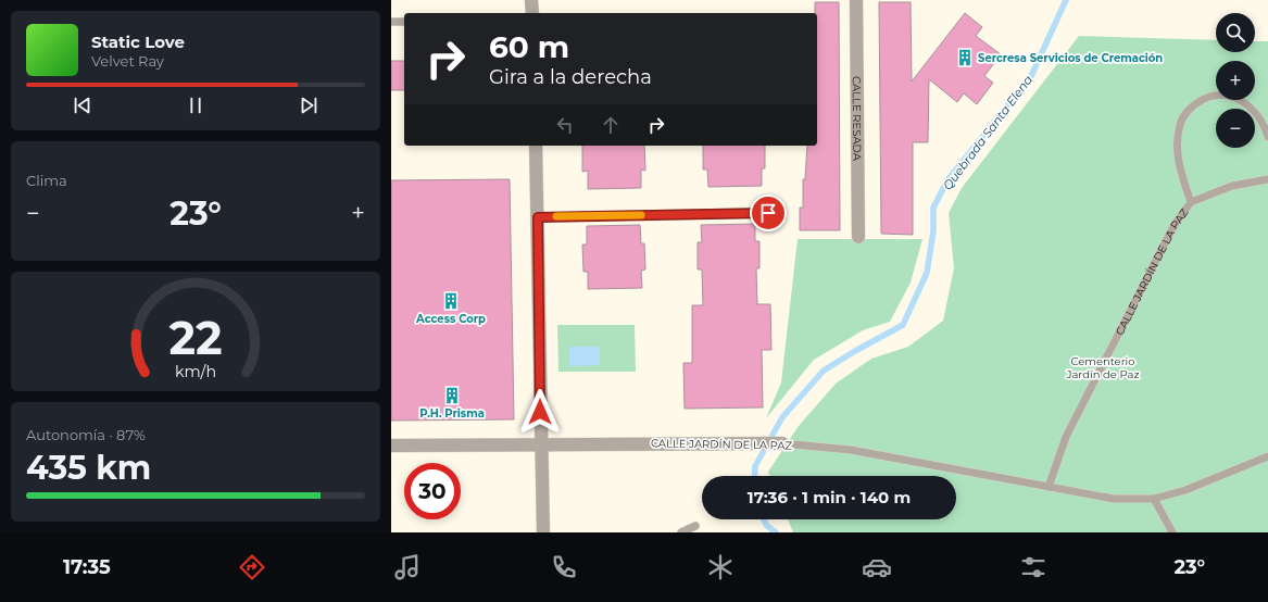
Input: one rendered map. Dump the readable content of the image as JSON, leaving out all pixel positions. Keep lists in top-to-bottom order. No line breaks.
{"streets":{"street":["CALLE RESADA","CALLE JARDÍN DE LA PAZ"]},"water":["Quebrada Santa Elena"],"parks":["Cementerio Jardín de Paz"],"places":{"building":["Sercresa Servicios de Cremación","Access Corp","P.H. Prisma"]},"page":{"map_buttons":["+","−"],"turn":["60 m","Gira a la derecha"],"song":["Static Love","Velvet Ray"],"tile":["Clima",["Autonomía · 87%","435 km"]],"heat":["−","23°","+"],"limit":"30","trip":"17:36 · 1 min · 140 m","tabs":["17:35","23°"],"gauge":["22","km/h"]}}
